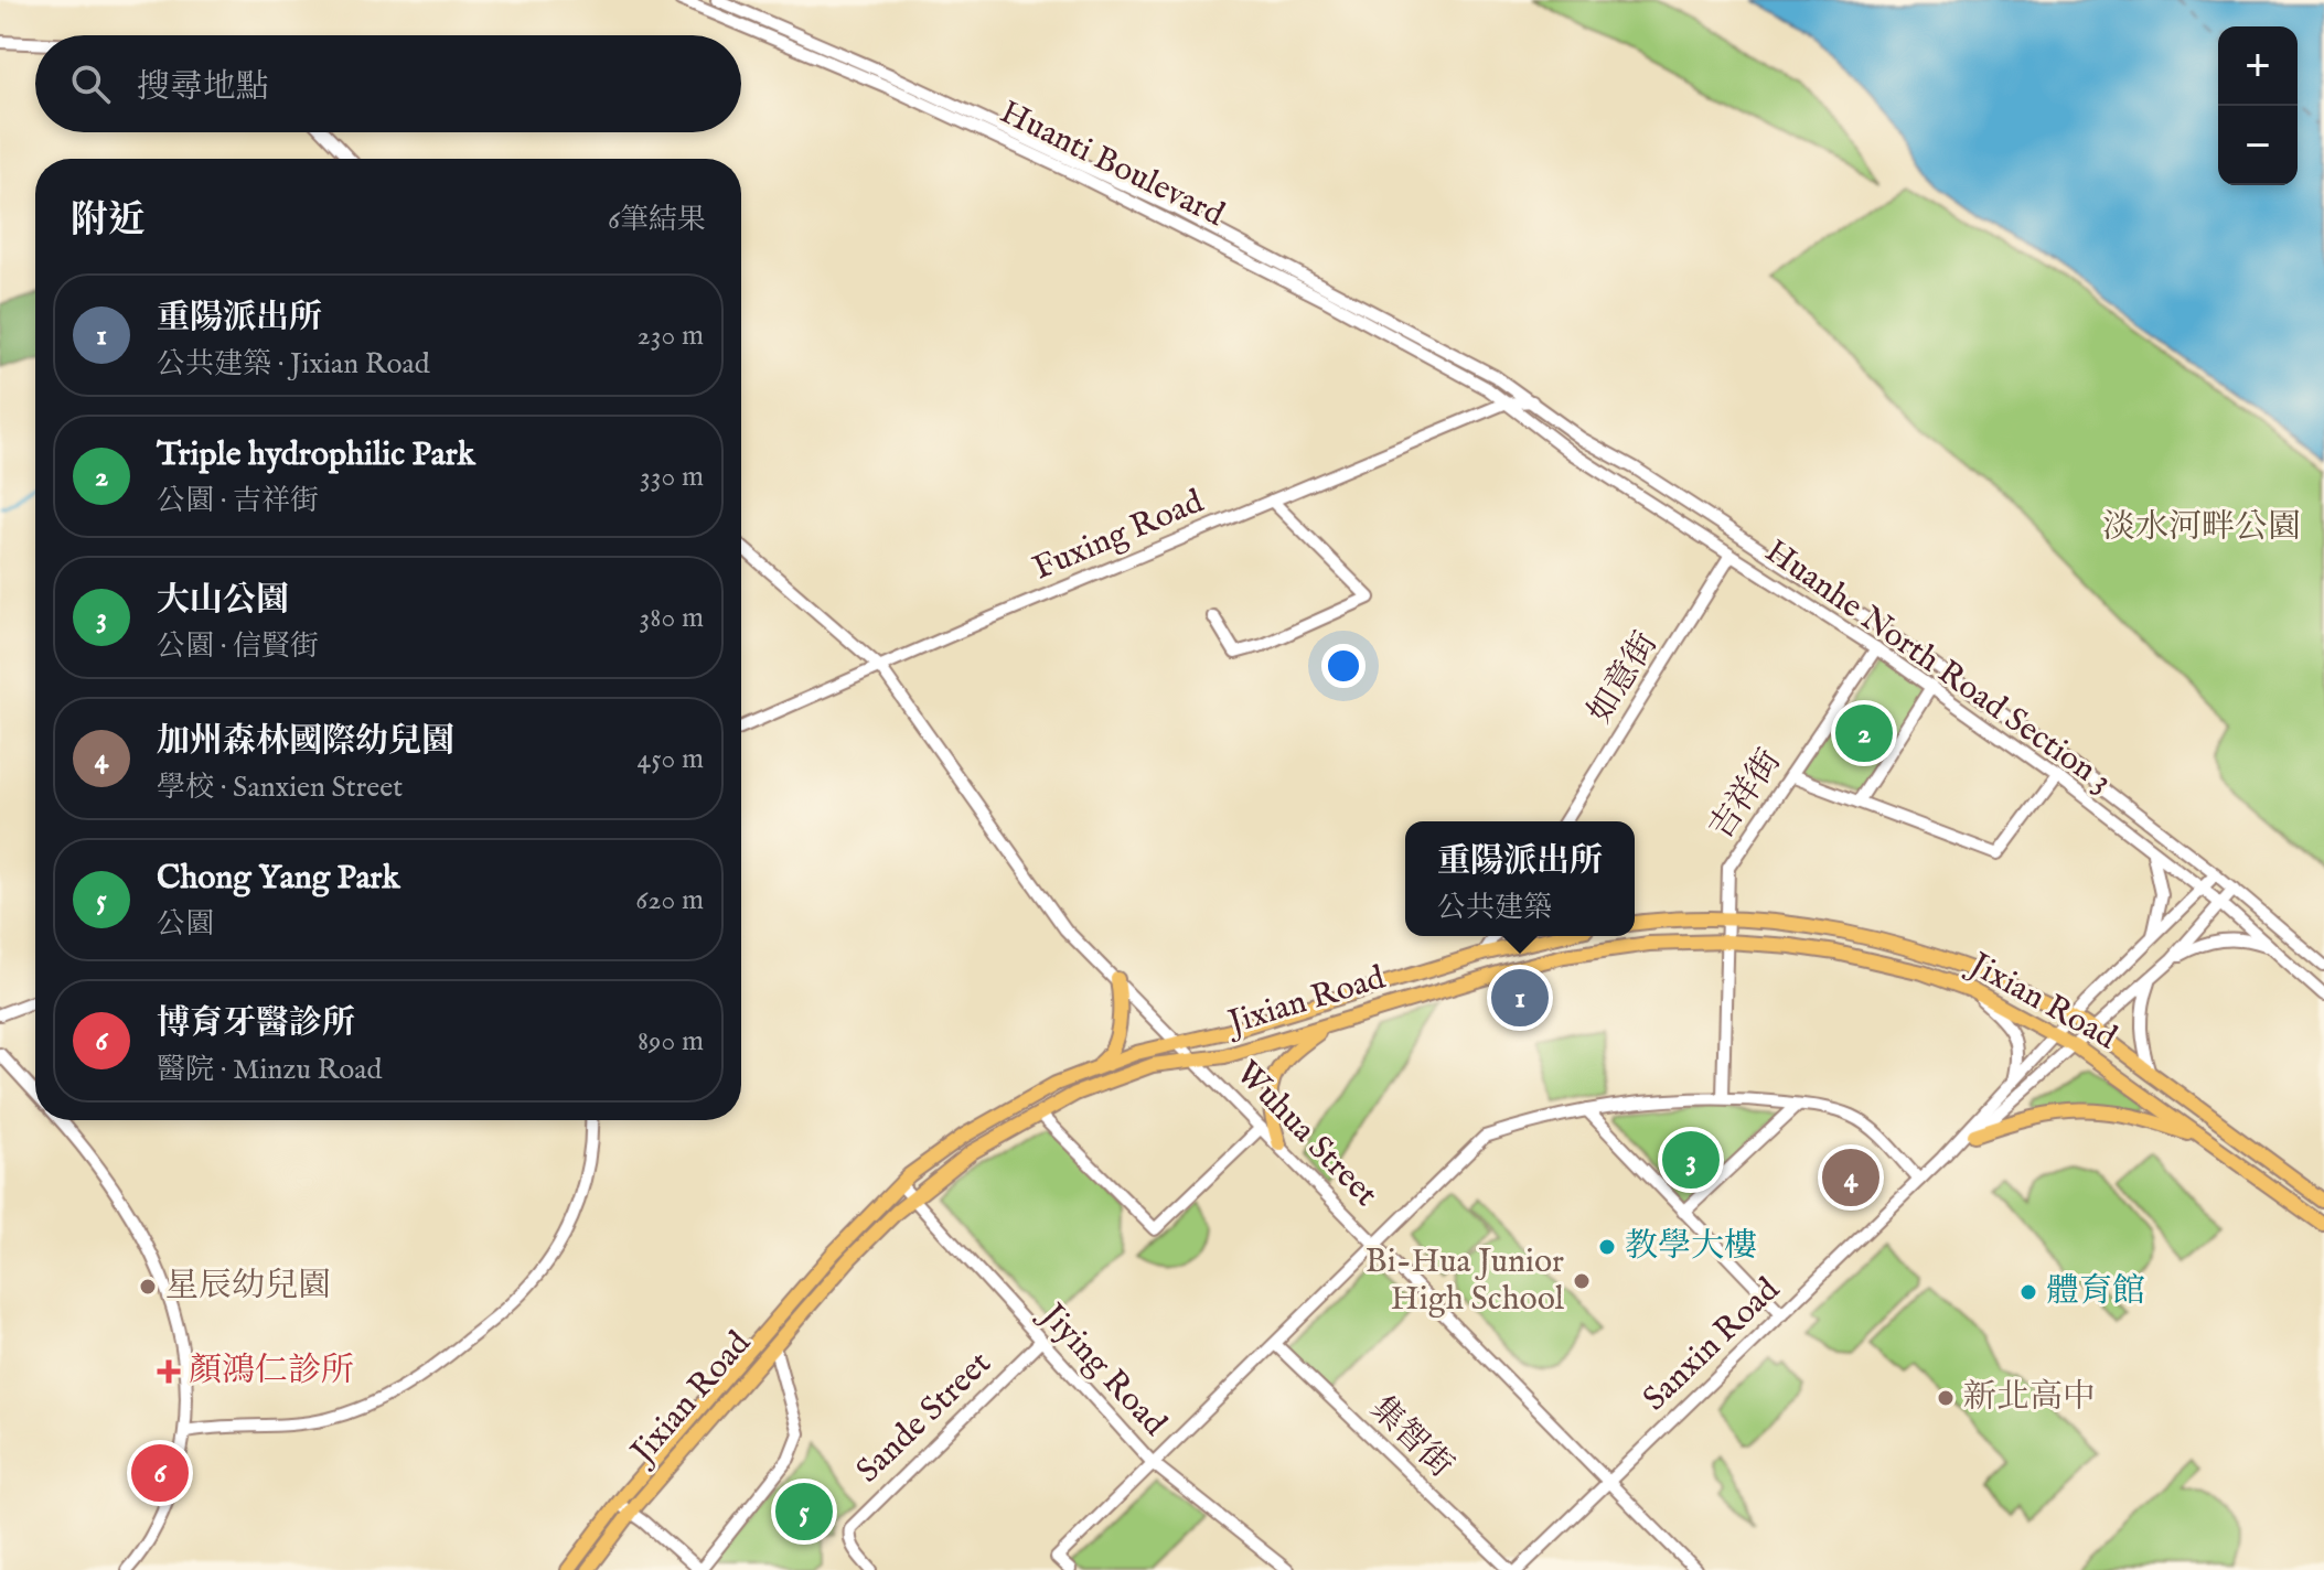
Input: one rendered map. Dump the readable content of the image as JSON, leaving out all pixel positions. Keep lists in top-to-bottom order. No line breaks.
{"streets":{"main road":["Jixian Road"],"street":["Huanti Boulevard","Fuxing Road","Huanhe North Road Section 3","如意街","吉祥街","Wuhua Street","Sanxin Road","Jiying Road","Sande Street","集智街"]},"crossings":[["Huanti Boulevard","Fuxing Road"],["Huanti Boulevard","Huanhe North Road Section 3"],["Fuxing Road","Huanhe North Road Section 3"],["Fuxing Road","Wuhua Street"],["Huanhe North Road Section 3","如意街"],["Huanhe North Road Section 3","吉祥街"],["Huanhe North Road Section 3","Sanxin Road"],["吉祥街","Jixian Road"],["Jixian Road","Wuhua Street"],["Jixian Road","Sanxin Road"],["Jixian Road","Jiying Road"],["Wuhua Street","Sanxin Road"],["Jiying Road","Sande Street"]],"parks":["淡水河畔公園"],"places":{"other":["教學大樓","Bi-Hua Junior High School","星辰幼兒園","體育館","新北高中"],"health":["顏鴻仁診所"]},"page":{"map_buttons":["+","−"],"search":"搜尋地點","heading":["附近","6筆結果"],"list":[{"mark":"1","name":"重陽派出所","note":"公共建築 · Jixian Road","value":"230 m"},{"mark":"2","name":"Triple hydrophilic Park","note":"公園 · 吉祥街","value":"330 m"},{"mark":"3","name":"大山公園","note":"公園 · 信賢街","value":"380 m"},{"mark":"4","name":"加州森林國際幼兒園","note":"學校 · Sanxien Street","value":"450 m"},{"mark":"5","name":"Chong Yang Park","note":"公園","value":"620 m"},{"mark":"6","name":"博育牙醫診所","note":"醫院 · Minzu Road","value":"890 m"}],"pins":["2","1","3","4","6","5"],"popup":["重陽派出所","公共建築"]}}
